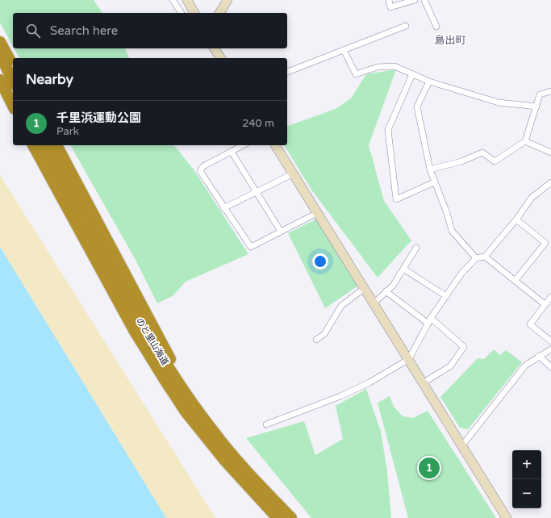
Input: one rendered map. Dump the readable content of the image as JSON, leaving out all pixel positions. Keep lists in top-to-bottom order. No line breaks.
{"streets":{"highway":["のと里山海道"]},"districts":["島出町"],"page":{"search":"Search here","heading":"Nearby","list":[{"mark":"1","name":"千里浜運動公園","note":"Park","value":"240 m"}],"map_buttons":["+","−"],"pins":"1"}}
